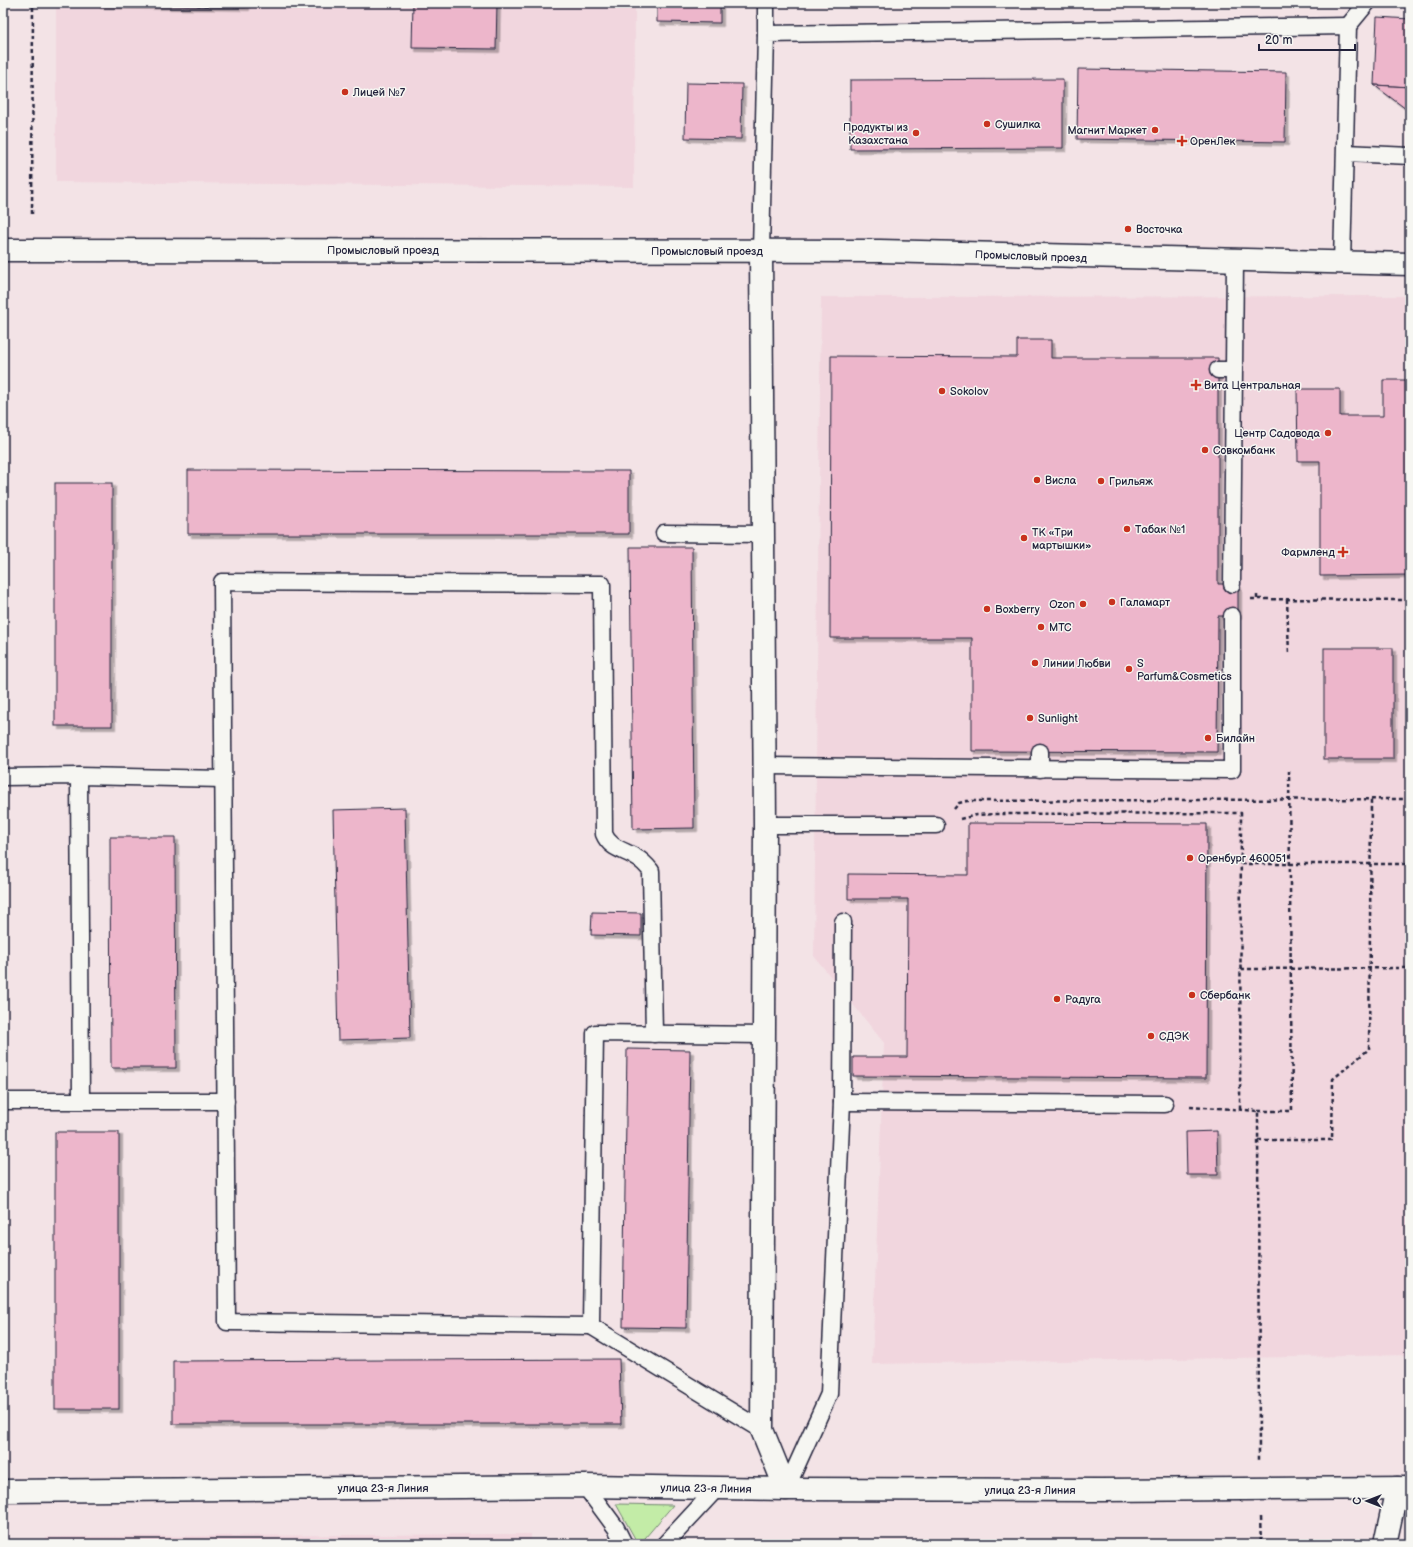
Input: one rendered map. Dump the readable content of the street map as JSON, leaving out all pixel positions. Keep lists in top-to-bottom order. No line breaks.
{"streets":{"street":["Промысловый проезд","улица 23-я Линия"]},"places":{"other":["Лицей №7","Сушилка","Магнит Маркет","Продукты из Казахстана","Восточка","Sokolov","Центр Садовода","Совкомбанк","Висла","Грильяж","Табак №1","ТК «Три мартышки»","Галамарт","Ozon","Boxberry","МТС","Линии Любви","S Parfum&Cosmetics","Sunlight","Билайн","Оренбург 460051","Сбербанк","Радуга","СДЭК"],"health":["ОренЛек","Вита Центральная","Фармленд"]},"scale_bar":"20 m","north":"left"}
